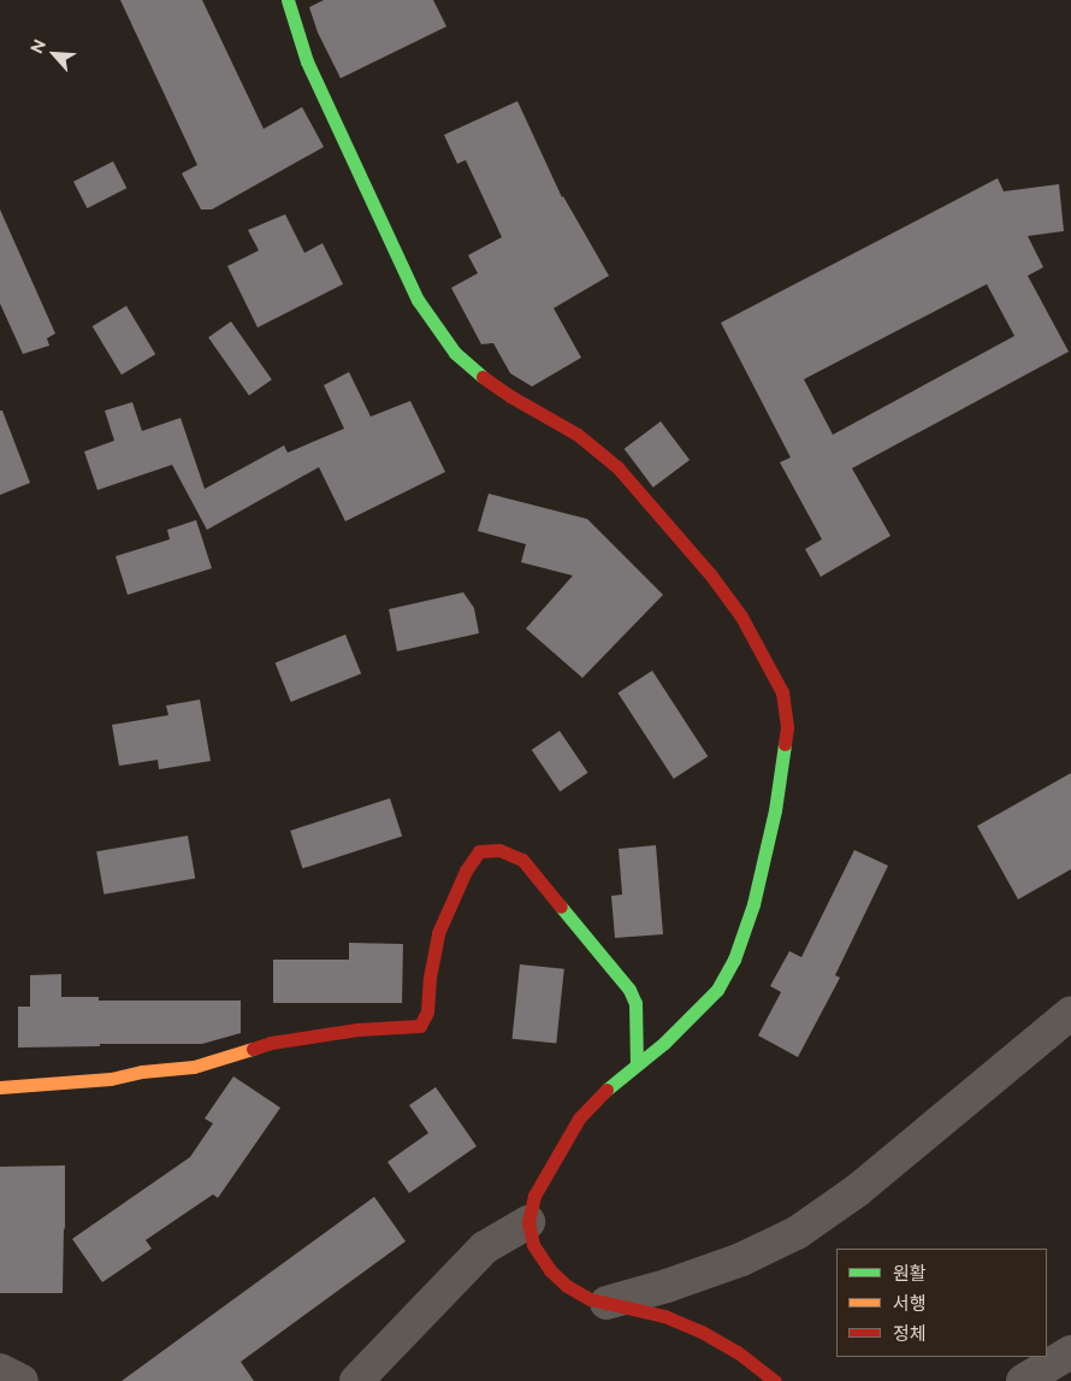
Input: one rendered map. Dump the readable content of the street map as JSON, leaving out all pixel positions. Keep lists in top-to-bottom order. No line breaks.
{"legend":["원활","서행","정체"],"north":"top left"}
